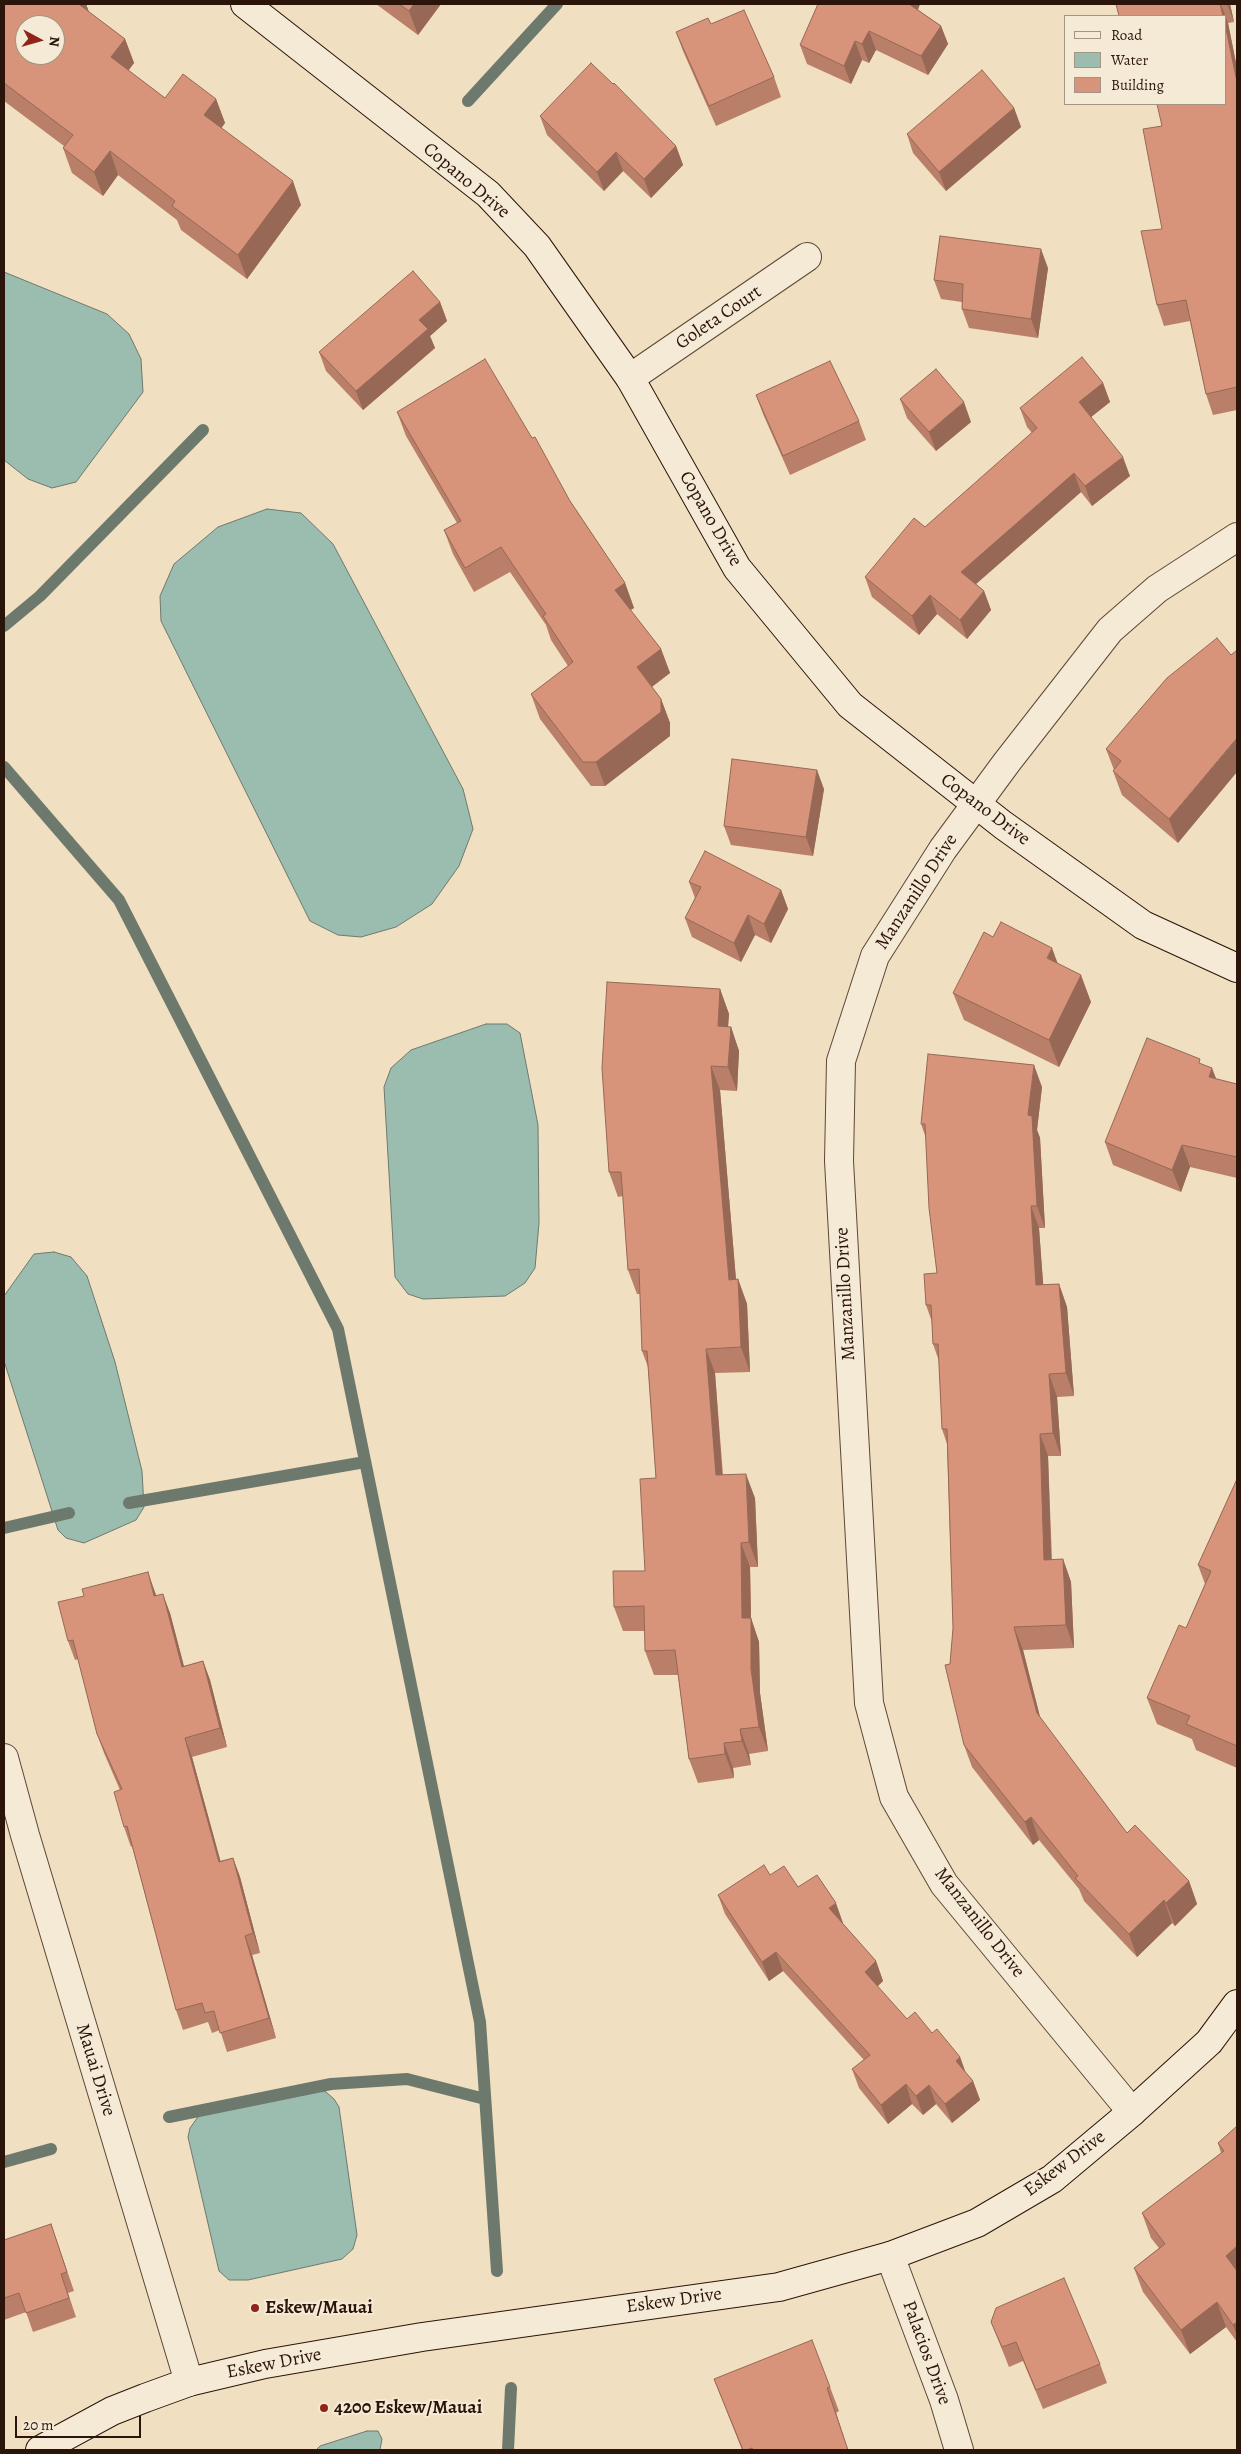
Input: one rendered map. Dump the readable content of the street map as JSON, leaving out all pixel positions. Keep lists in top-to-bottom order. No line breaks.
{"streets":{"street":["Copano Drive","Goleta Court","Manzanillo Drive","Mauai Drive","Eskew Drive","Palacios Drive"]},"crossings":[["Copano Drive","Goleta Court"],["Copano Drive","Manzanillo Drive"],["Manzanillo Drive","Eskew Drive"],["Mauai Drive","Eskew Drive"],["Eskew Drive","Palacios Drive"]],"places":["Eskew/Mauai","4200 Eskew/Mauai"],"legend":["Road","Water","Building"],"scale_bar":"20 m","north":"right"}
